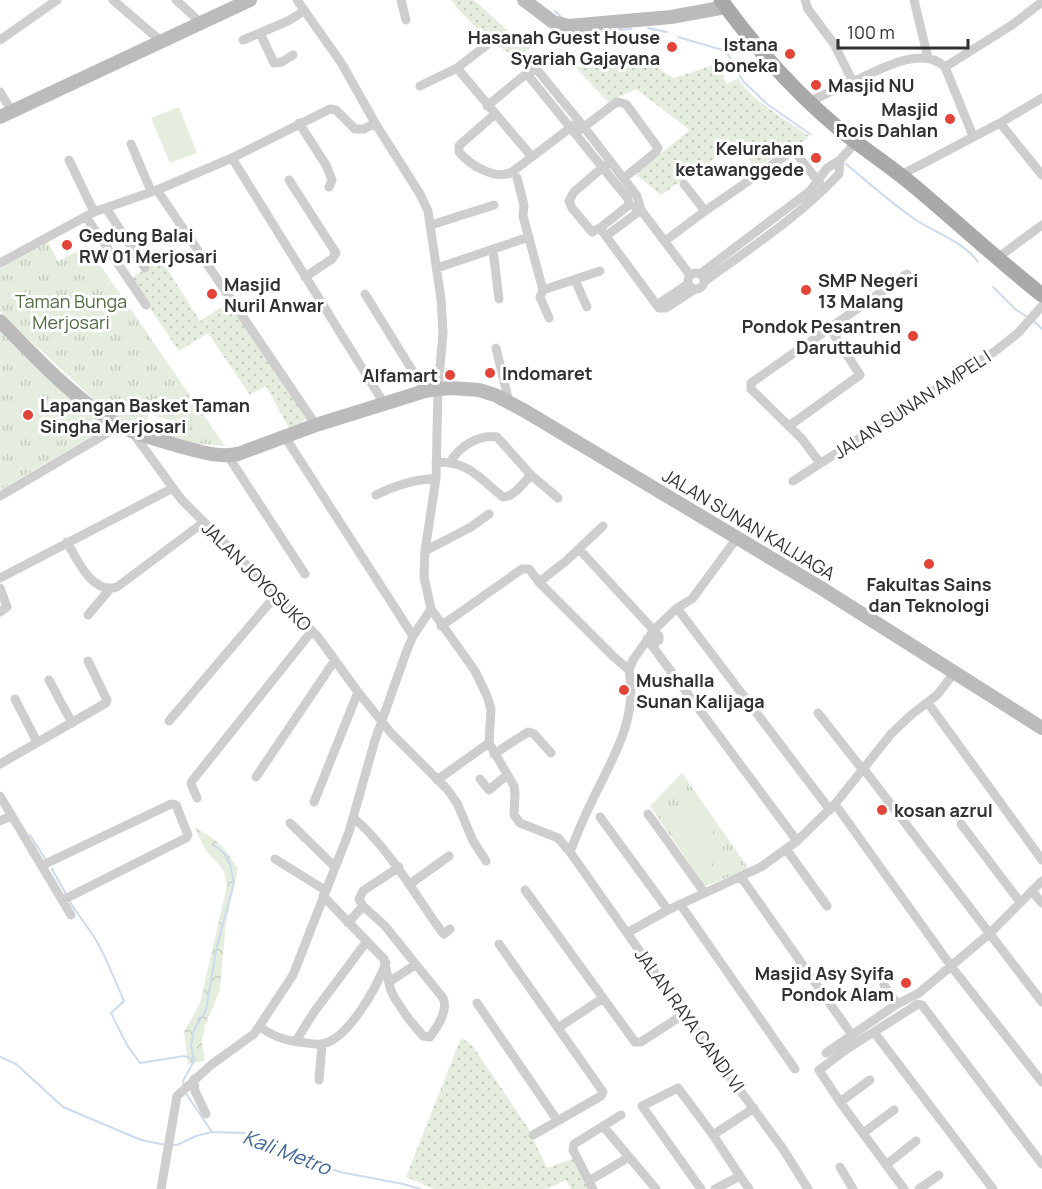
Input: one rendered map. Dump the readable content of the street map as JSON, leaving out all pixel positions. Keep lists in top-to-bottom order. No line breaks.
{"streets":{"main road":["JALAN SUNAN KALIJAGA"],"street":["JALAN SUNAN AMPEL I","JALAN JOYOSUKO","JALAN RAYA CANDI VI"]},"water":["Kali Metro"],"parks":["Taman Bunga Merjosari"],"places":["Hasanah Guest House Syariah Gajayana","Istana boneka","Masjid NU","Masjid Rois Dahlan","Kelurahan ketawanggede","Gedung Balai RW 01 Merjosari","SMP Negeri 13 Malang","Masjid Nuril Anwar","Pondok Pesantren Daruttauhid","Indomaret","Alfamart","Lapangan Basket Taman Singha Merjosari","Fakultas Sains dan Teknologi","Mushalla Sunan Kalijaga","kosan azrul","Masjid Asy Syifa Pondok Alam"],"scale_bar":"100 m"}
